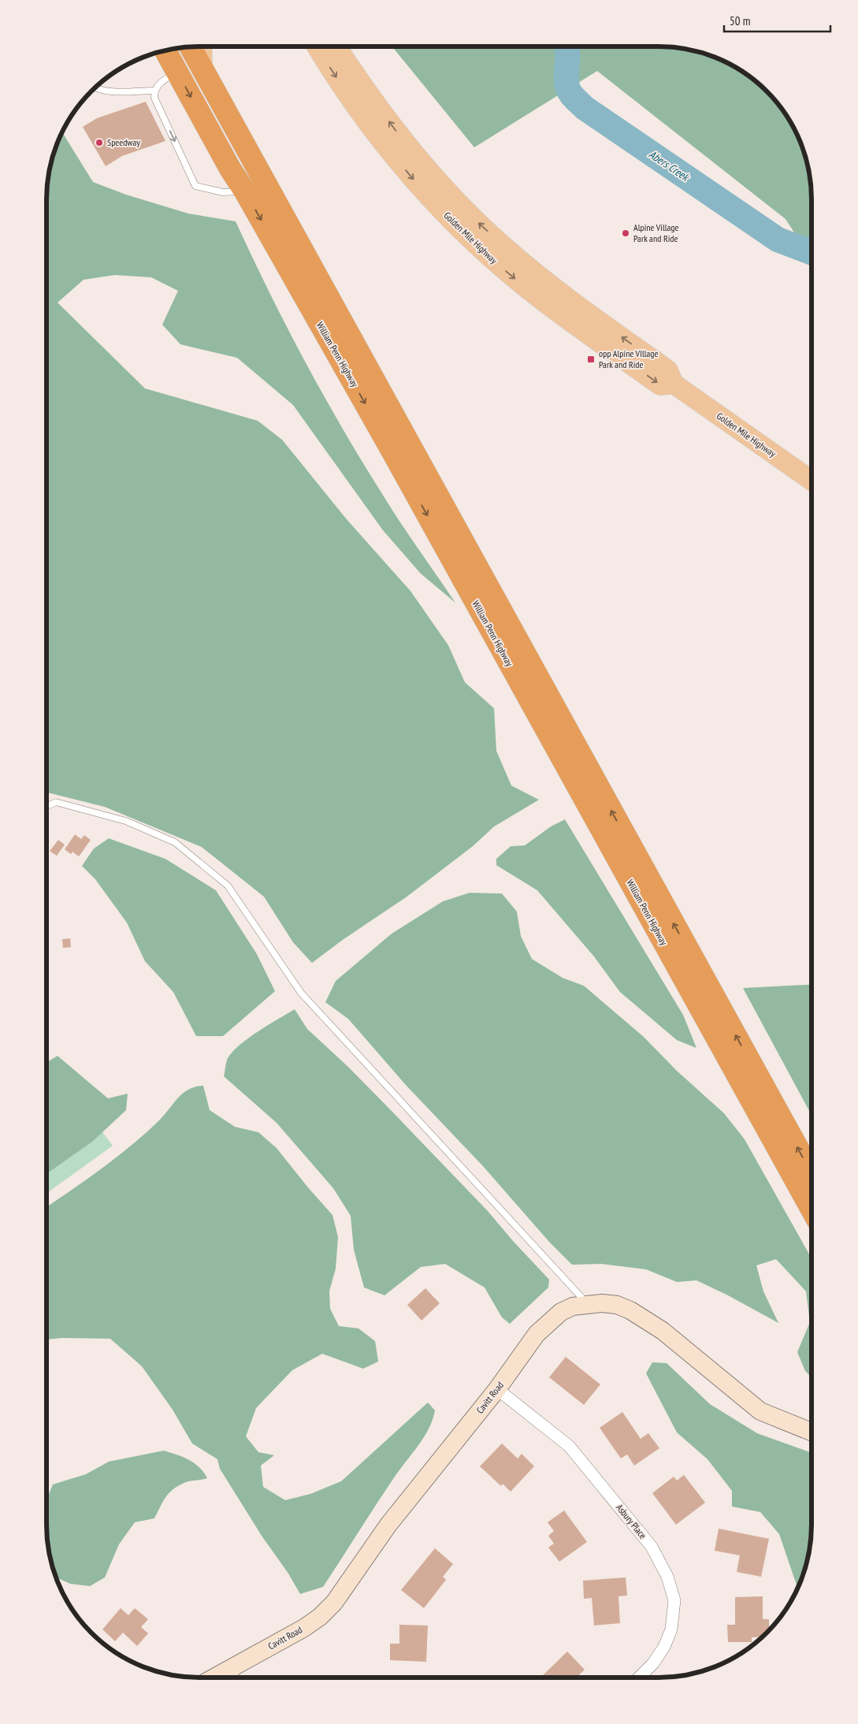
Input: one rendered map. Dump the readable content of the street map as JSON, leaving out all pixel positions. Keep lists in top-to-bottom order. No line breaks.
{"streets":{"highway":["William Penn Highway"],"main road":["Golden Mile Highway"],"street":["Cavitt Road","Asbury Place"]},"crossings":[["Cavitt Road","Asbury Place"]],"water":["Abers Creek"],"places":{"other":["Speedway","Alpine Village Park and Ride"],"transit":["opp Alpine VIllage Park and Ride"]},"scale_bar":"50 m"}
